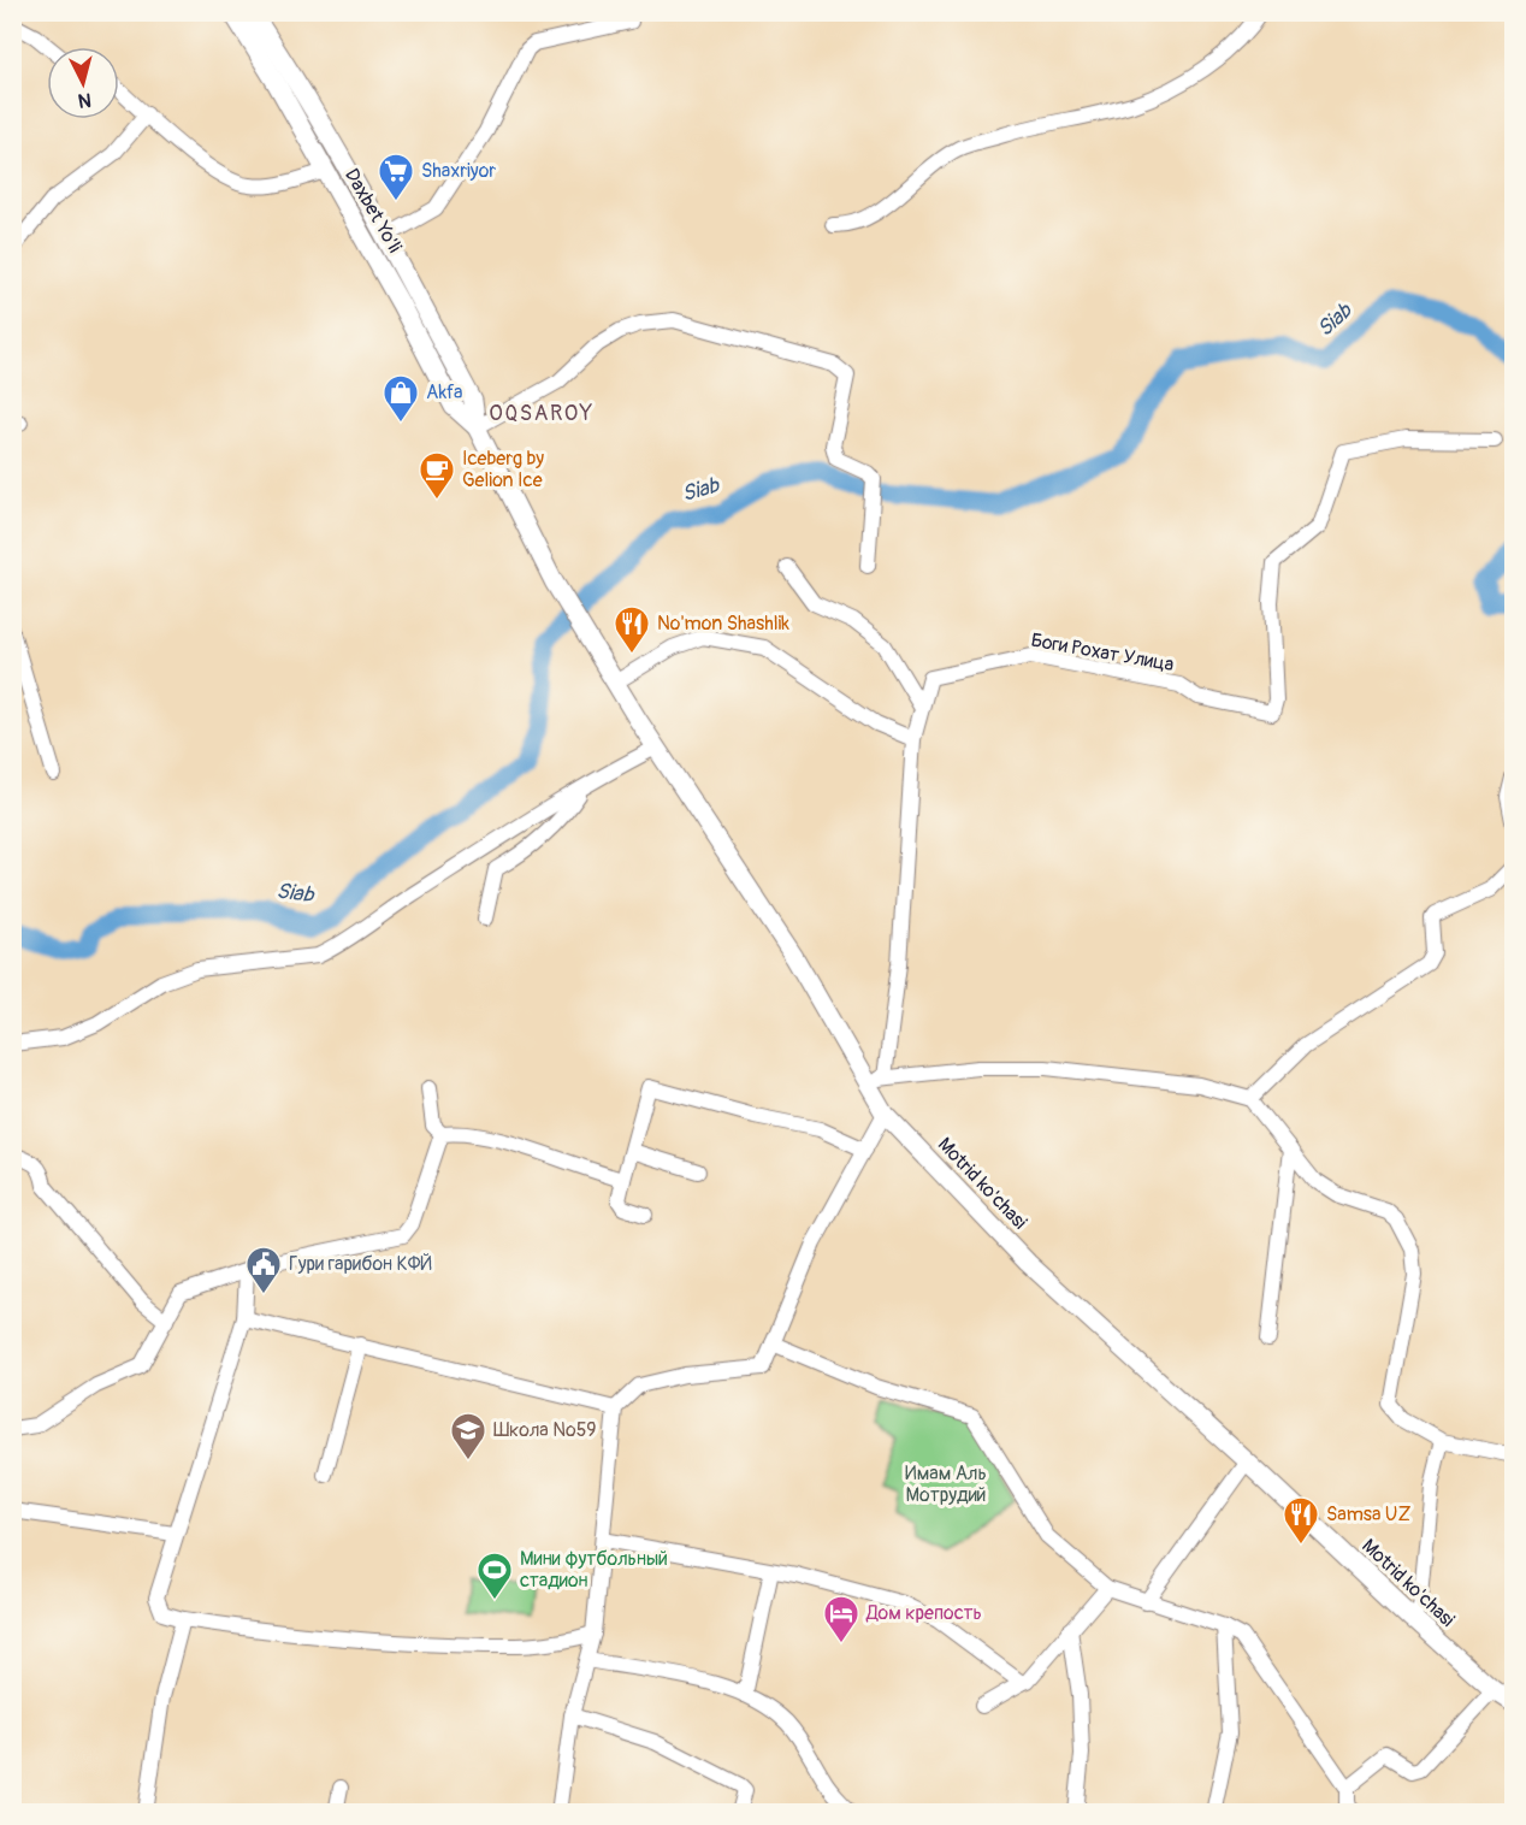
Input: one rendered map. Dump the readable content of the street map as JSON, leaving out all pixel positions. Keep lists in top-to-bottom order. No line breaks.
{"streets":{"main road":["Daxbet Yo'li","Motrid ko'chasi"],"street":["Боги Рохат Улица"]},"crossings":[["Daxbet Yo'li","Motrid ko'chasi"]],"districts":["OQSAROY"],"water":["Siab"],"parks":["Имам Аль Мотрудий"],"places":{"supermarket":["Shaxriyor"],"shop":["Akfa"],"cafe":["Iceberg by Gelion Ice"],"restaurant":["No'mon Shashlik","Samsa UZ"],"public building":["Гури гарибон КФЙ"],"school or university":["Школа №59"],"sports":["Мини футбольный стадион"],"hotel":["Дом крепость"]},"north":"bottom"}
